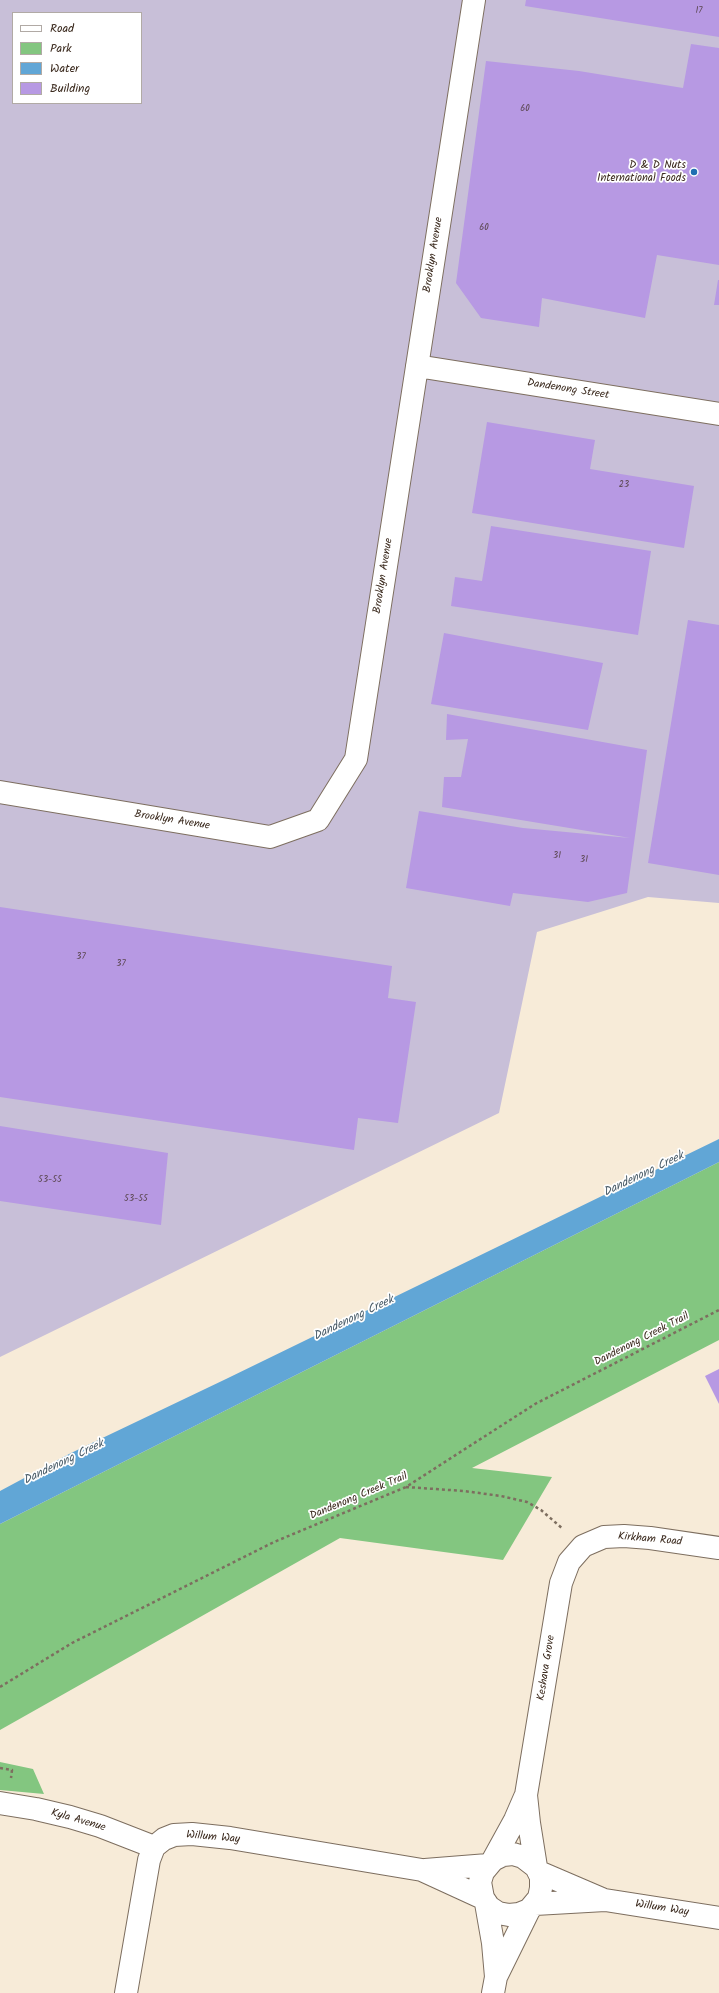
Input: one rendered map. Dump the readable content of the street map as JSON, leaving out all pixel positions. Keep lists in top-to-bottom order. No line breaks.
{"streets":{"street":["Brooklyn Avenue","Dandenong Street","Kirkham Road","Keshava Grove","Kyla Avenue","Willum Way"],"path":["Dandenong Creek Trail"]},"crossings":[["Brooklyn Avenue","Dandenong Street"],["Kirkham Road","Keshava Grove"],["Keshava Grove","Willum Way"],["Kyla Avenue","Willum Way"]],"water":["Dandenong Creek"],"places":["D & D Nuts International Foods"],"house_numbers":["17","60","60","23","31","31","37","37","53-55","53-55"],"legend":["Road","Park","Water","Building"]}
